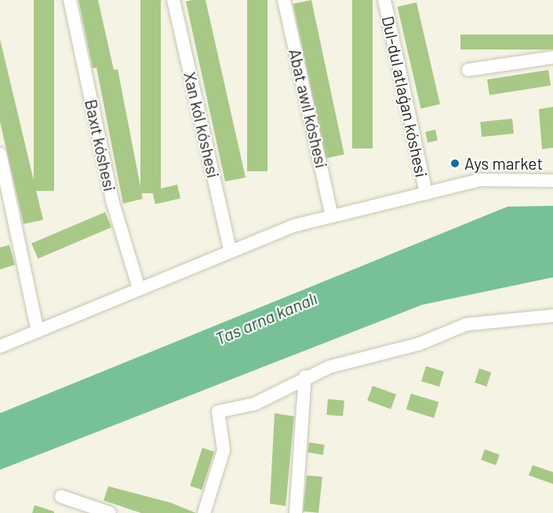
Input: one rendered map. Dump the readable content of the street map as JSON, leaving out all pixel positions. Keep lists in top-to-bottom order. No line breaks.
{"streets":{"street":["Dul-dul atlaǵan kóshesi","Abat awıl kóshesi","Xan kól kóshesi","Baxıt kóshesi"]},"water":["Tas arna kanalı"],"places":["Ays market"]}
